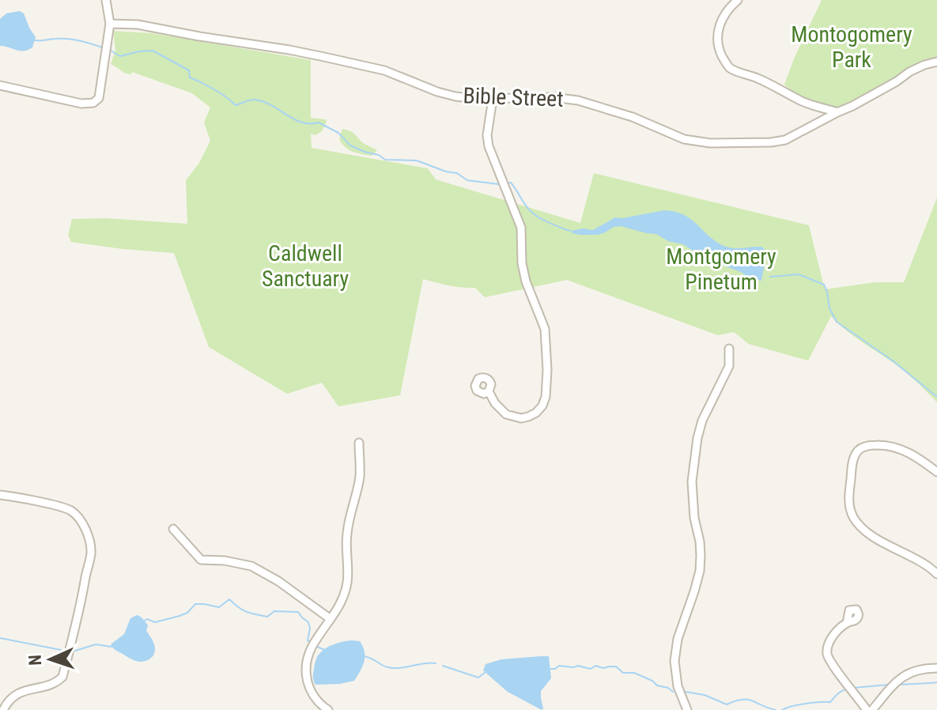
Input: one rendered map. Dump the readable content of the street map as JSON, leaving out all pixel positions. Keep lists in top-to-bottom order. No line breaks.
{"streets":{"street":["Bible Street"]},"parks":["Montogomery Park","Caldwell Sanctuary","Montgomery Pinetum"],"north":"left"}
